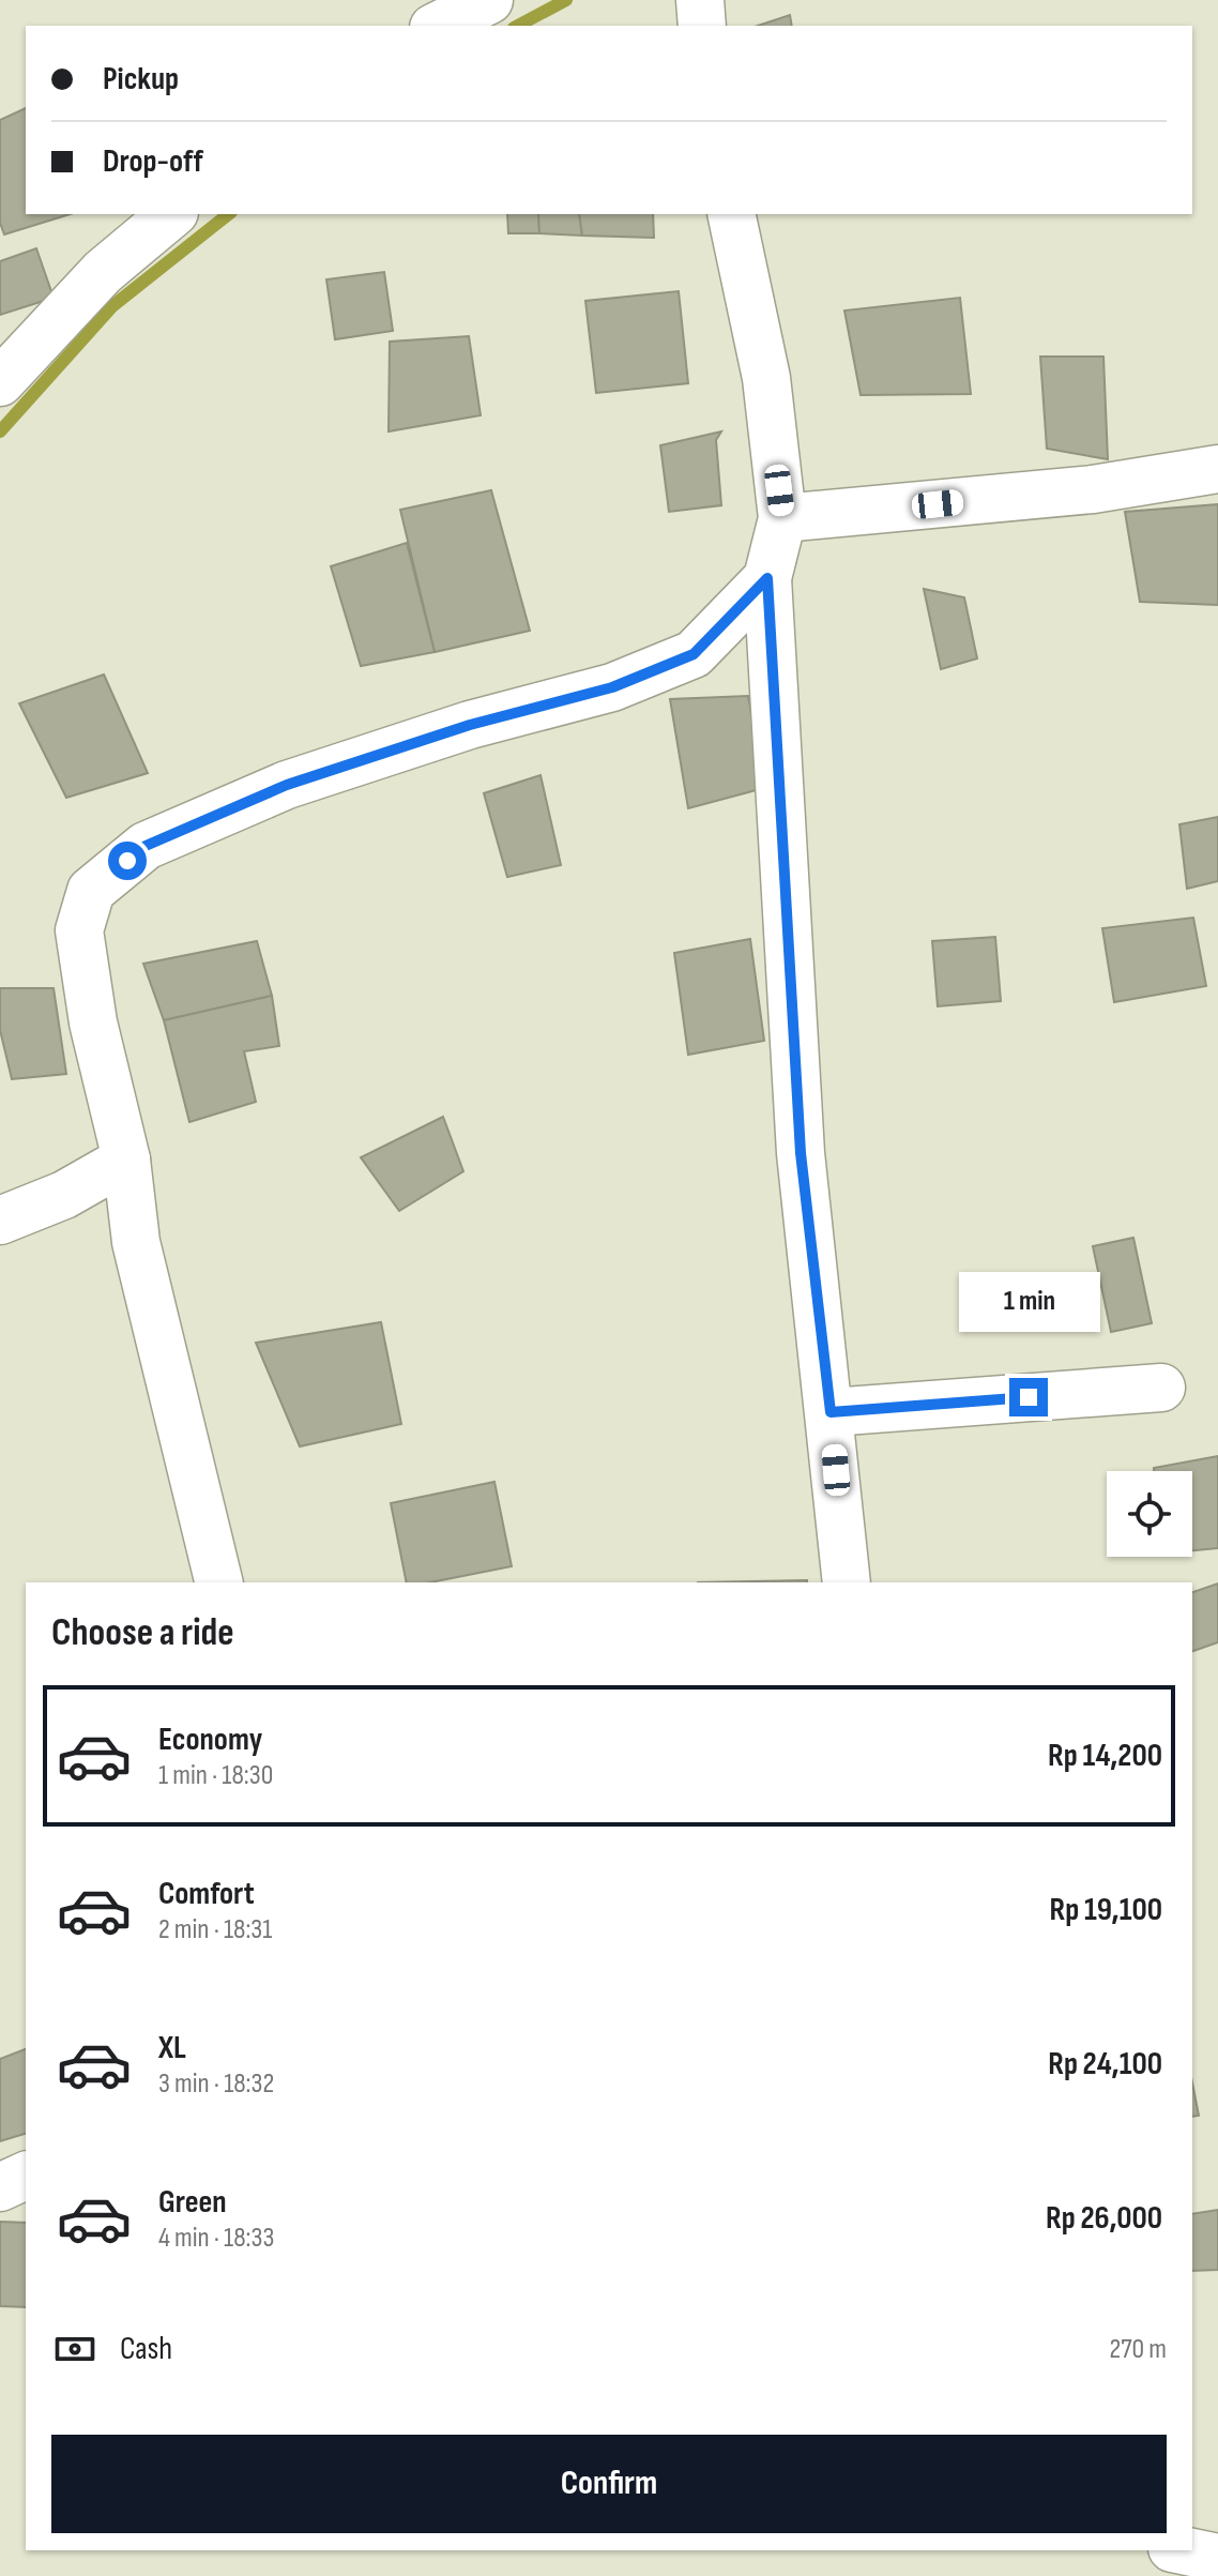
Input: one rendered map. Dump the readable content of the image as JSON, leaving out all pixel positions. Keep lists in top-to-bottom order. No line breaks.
{"page":{"banner":["Pickup","Drop-off"],"bubble":"1 min","heading":"Choose a ride","list":[{"name":"Economy","note":"1 min · 18:30","value":"Rp 14,200"},{"name":"Comfort","note":"2 min · 18:31","value":"Rp 19,100"},{"name":"XL","note":"3 min · 18:32","value":"Rp 24,100"},{"name":"Green","note":"4 min · 18:33","value":"Rp 26,000"}],"pay":["Cash","270 m"],"buttons":"Confirm"}}
